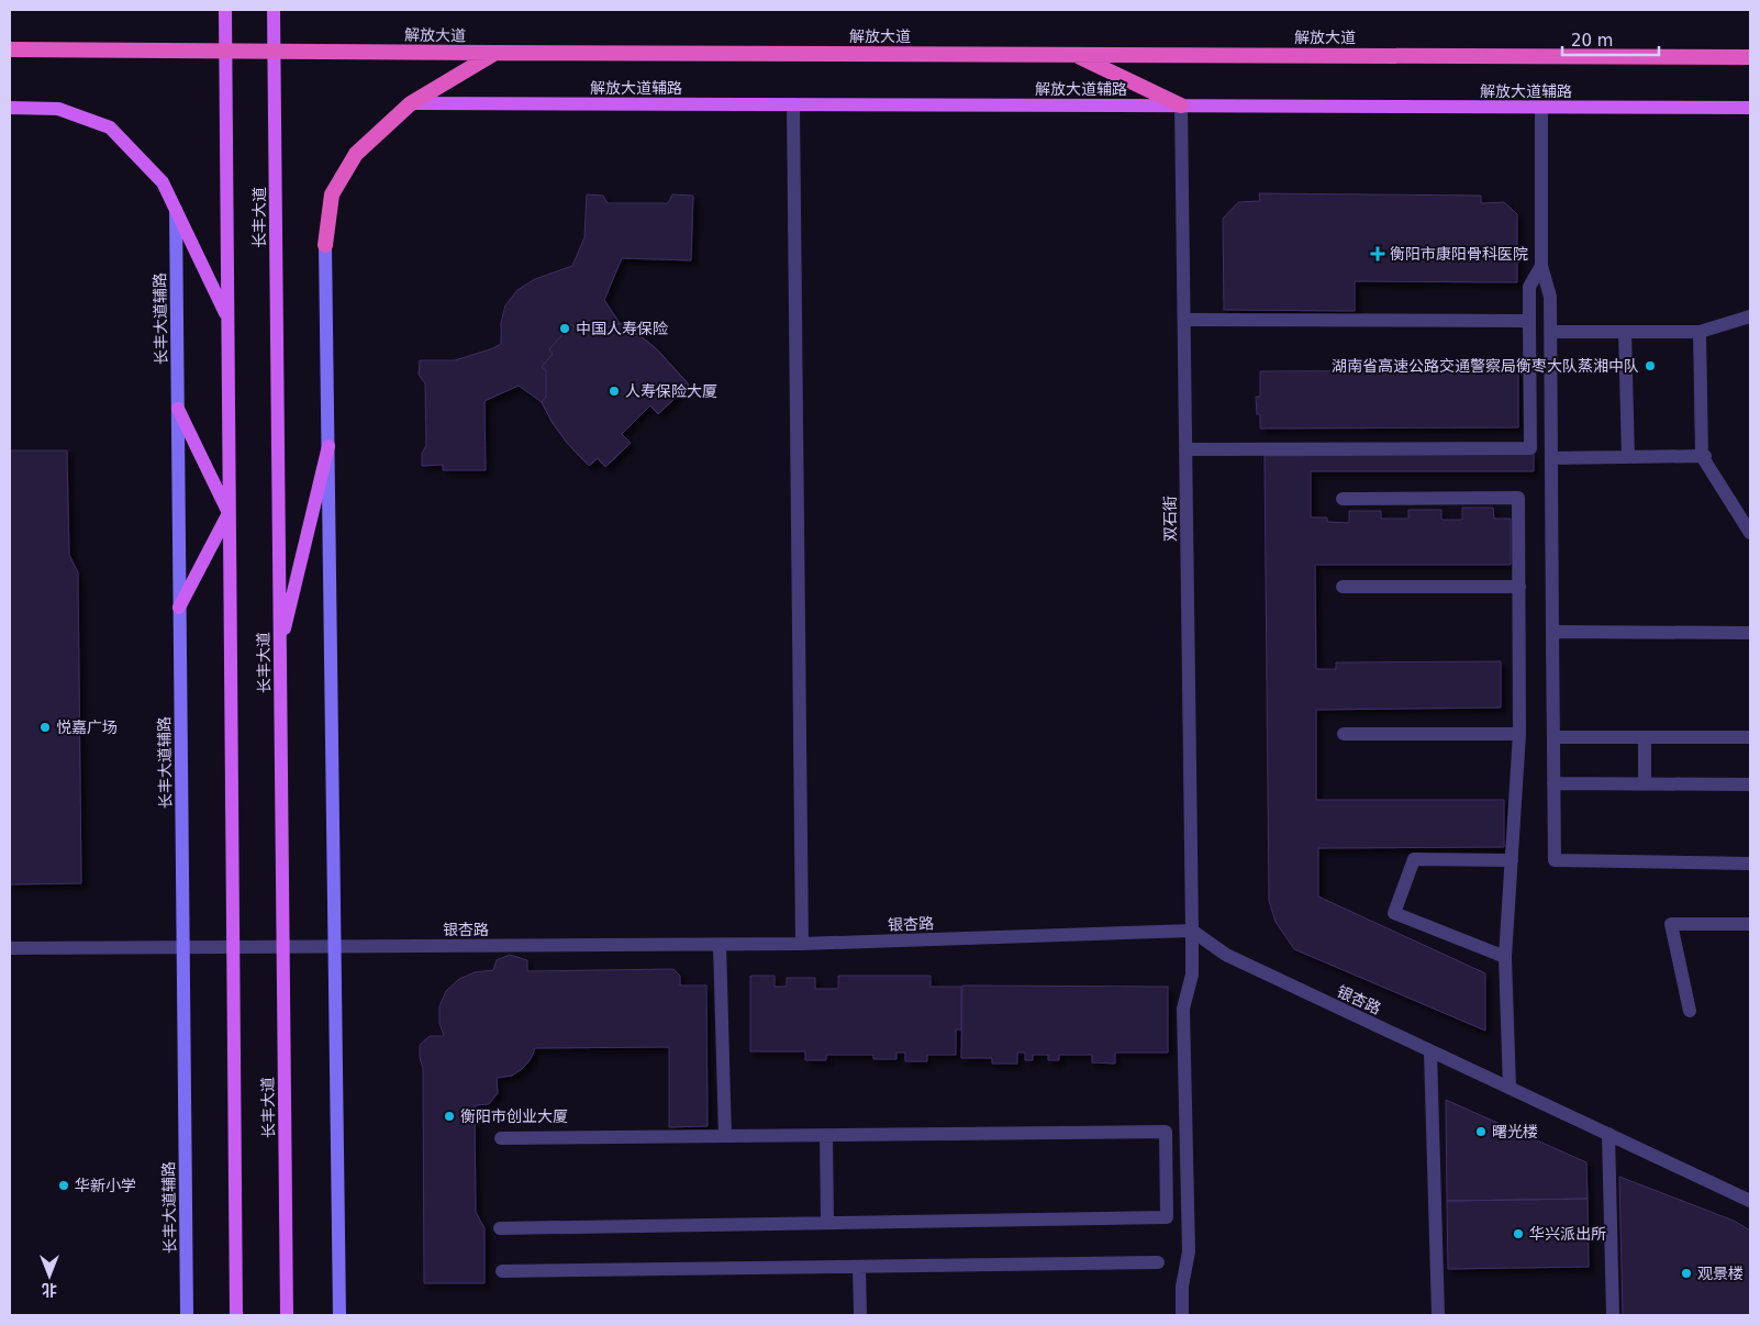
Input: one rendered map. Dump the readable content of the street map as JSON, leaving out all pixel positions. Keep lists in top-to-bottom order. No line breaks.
{"streets":{"highway":["解放大道"],"main road":["解放大道辅路","长丰大道","长丰大道辅路"],"street":["双石街","银杏路"]},"crossings":[["解放大道","长丰大道"],["解放大道辅路","双石街"],["长丰大道","银杏路"],["长丰大道辅路","银杏路"],["双石街","银杏路"]],"places":{"health":["衡阳市康阳骨科医院"],"other":["中国人寿保险","湖南省高速公路交通警察局衡枣大队蒸湘中队","人寿保险大厦","悦嘉广场","衡阳市创业大厦","曙光楼","华新小学","华兴派出所","观景楼"]},"scale_bar":"20 m","north":"bottom"}
